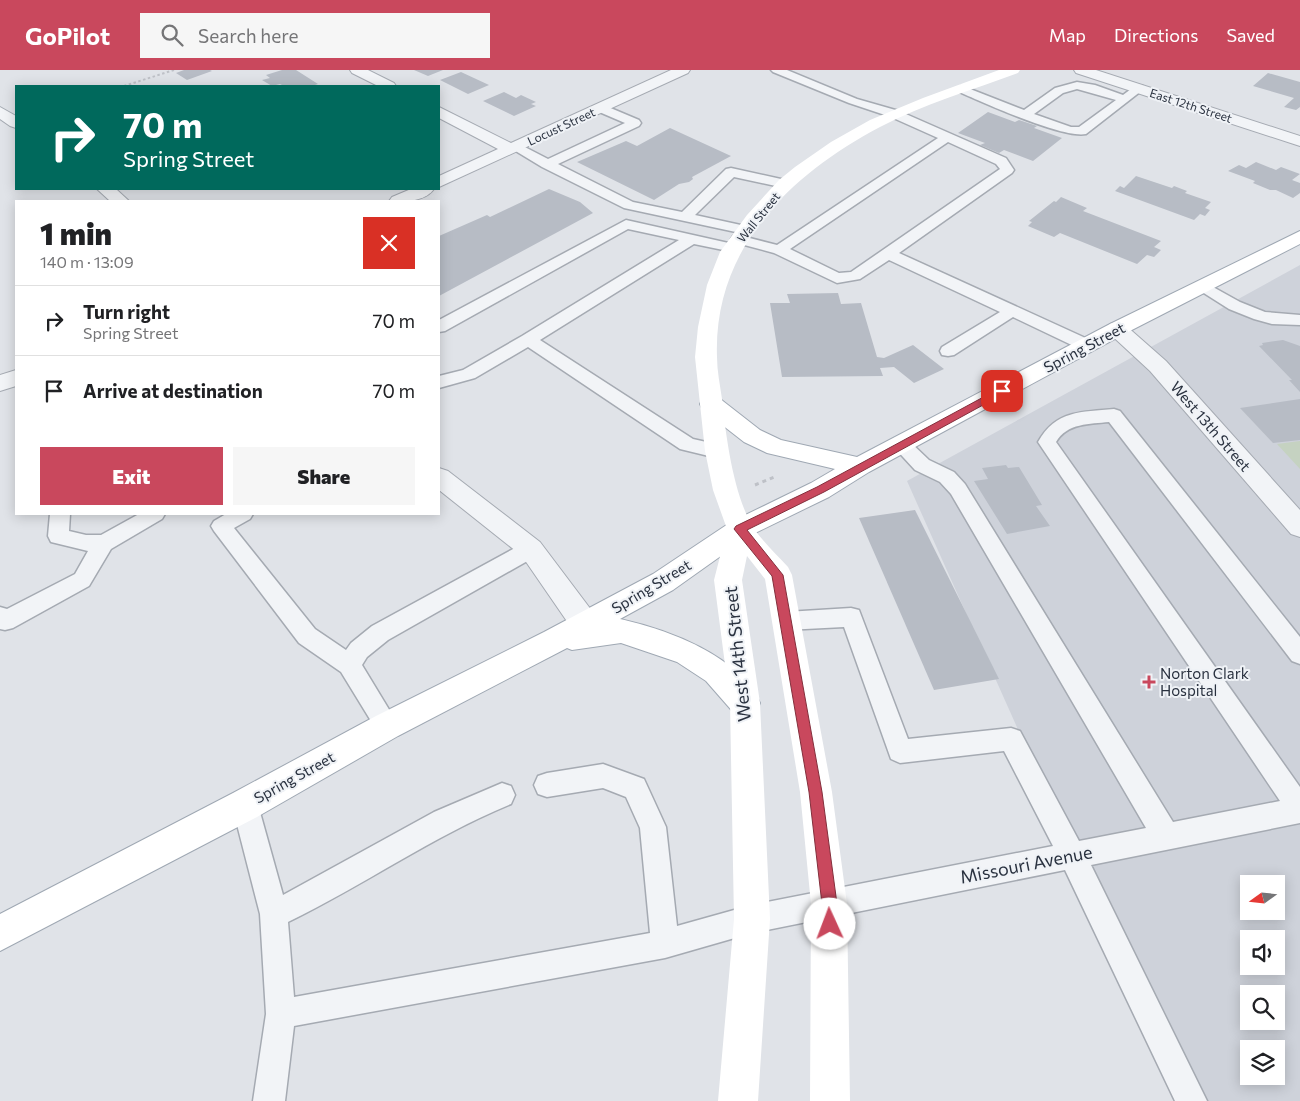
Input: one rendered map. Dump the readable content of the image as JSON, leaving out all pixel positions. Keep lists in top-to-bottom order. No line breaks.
{"streets":{"street":["East 12th Street","Locust Street","Wall Street","Spring Street","West 13th Street","West 14th Street"],"lane":["Missouri Avenue"]},"crossings":[["Wall Street","Spring Street"],["Wall Street","West 14th Street"],["Spring Street","West 13th Street"],["Spring Street","West 14th Street"],["West 14th Street","Missouri Avenue"]],"places":{"health":["Norton Clark Hospital"]},"north":"left","page":{"header":"GoPilot","search":"Search here","nav":["Map","Directions","Saved"],"turn":["70 m","Spring Street"],"heading":["1 min","140 m · 13:09"],"list":[{"name":"Turn right","note":"Spring Street","value":"70 m"},{"name":"Arrive at destination","value":"70 m"}],"buttons":["Exit","Share"]}}
